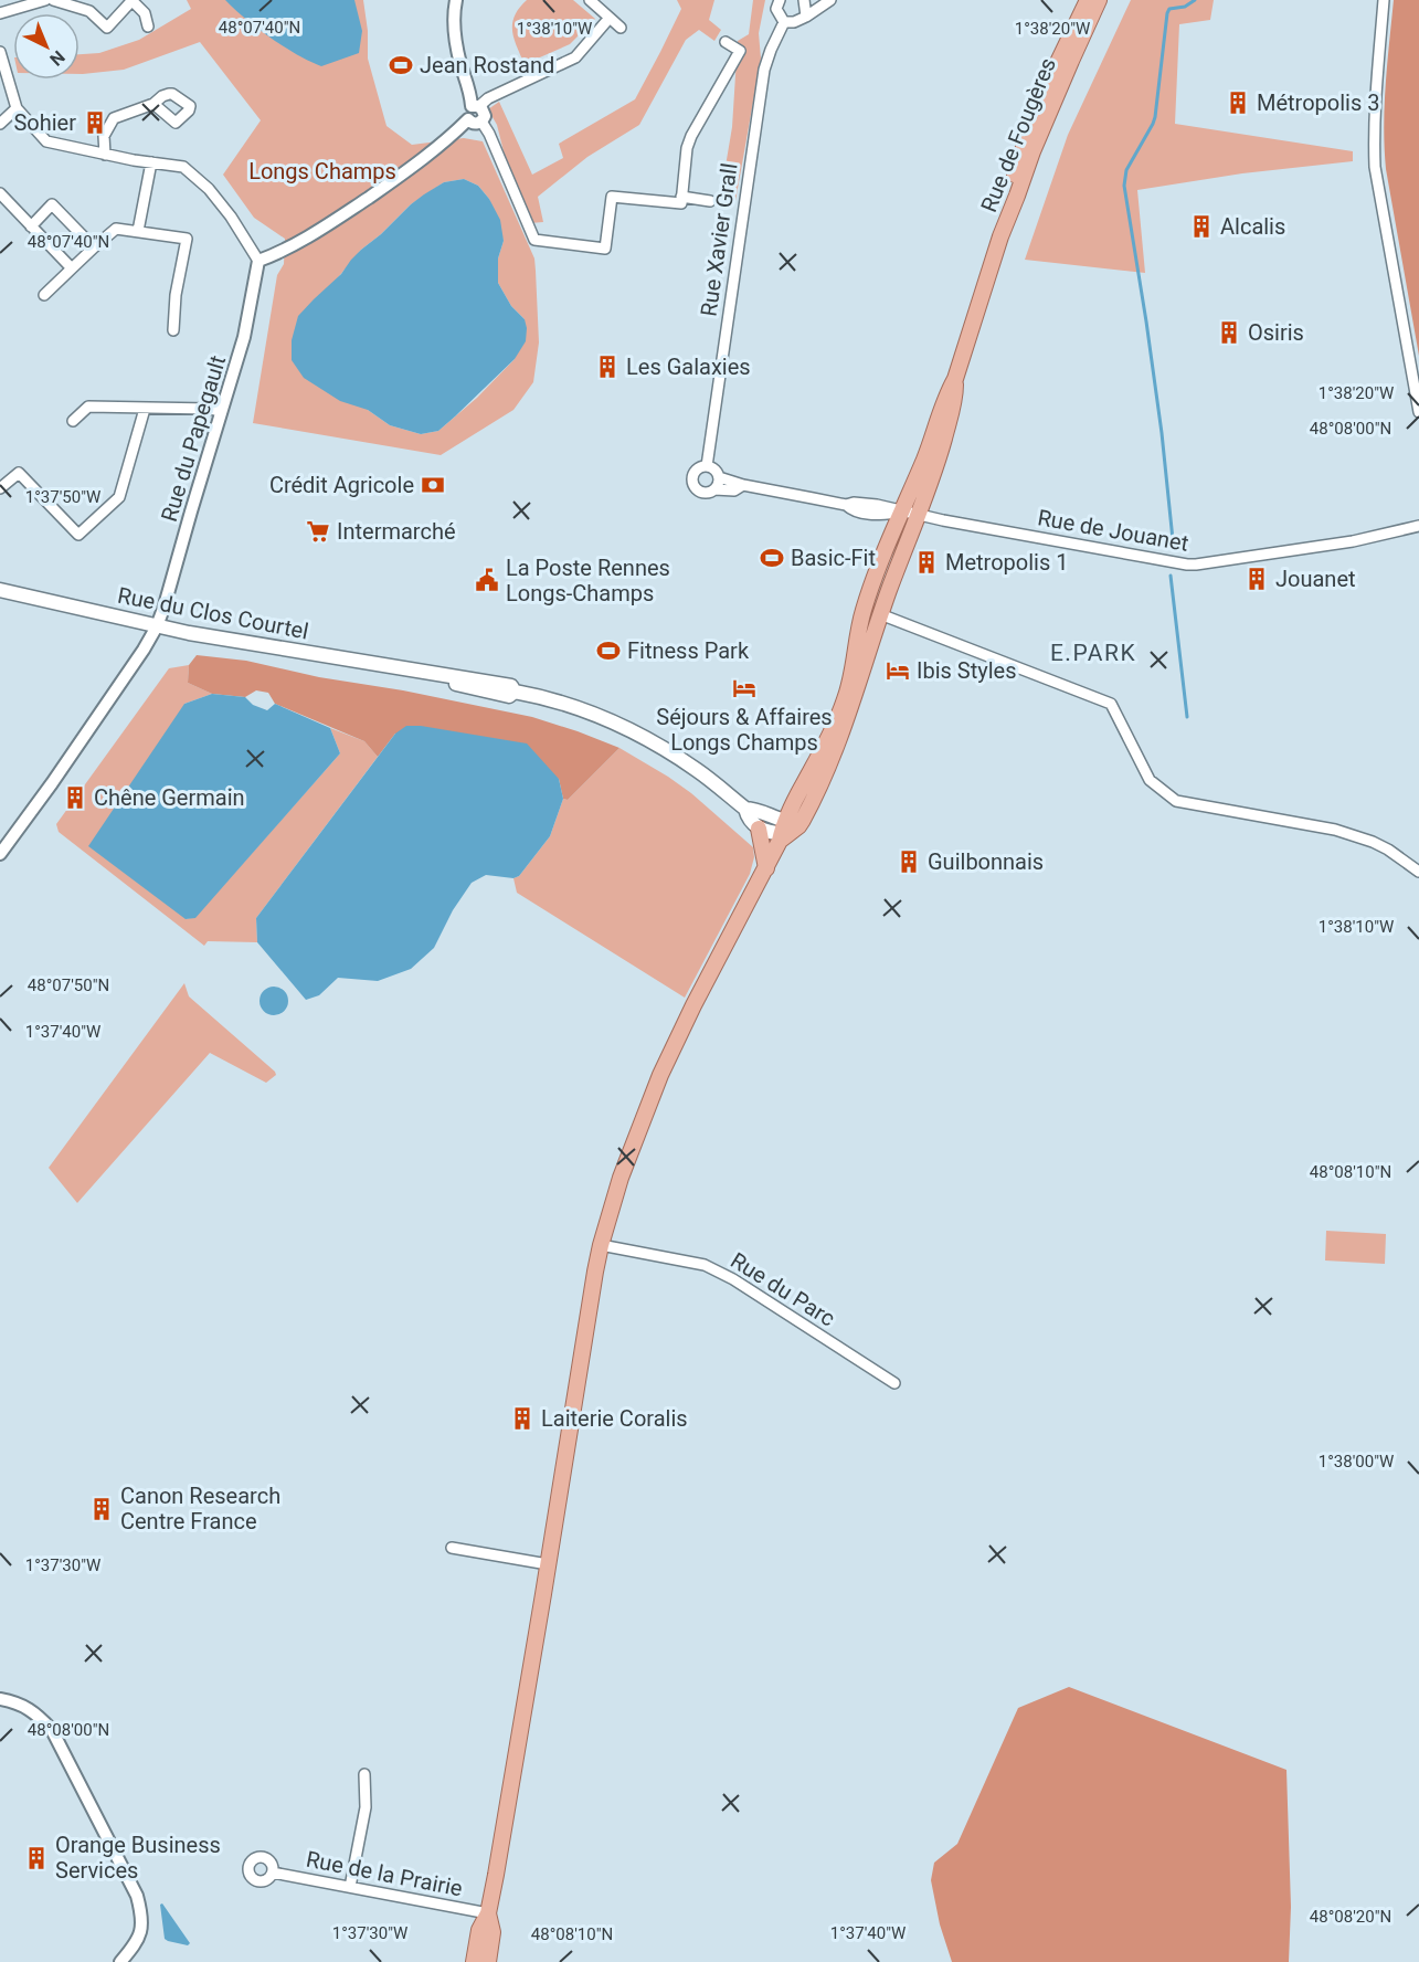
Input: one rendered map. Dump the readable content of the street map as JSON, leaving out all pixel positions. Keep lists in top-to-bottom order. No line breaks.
{"streets":{"main road":["Rue de Fougères","Rue du Clos Courtel"],"street":["Rue Xavier Grall","Rue du Papegault","Rue de Jouanet","Rue du Parc","Rue de la Prairie"]},"crossings":[["Rue du Papegault","Rue du Clos Courtel"]],"districts":["E.PARK"],"parks":["Longs Champs"],"places":{"sports":["Jean Rostand","Basic-Fit","Fitness Park"],"building":["Métropolis 3","Sohier","Alcalis","Osiris","Les Galaxies","Metropolis 1","Jouanet","Chêne Germain","Guilbonnais","Laiterie Coralis","Canon Research Centre France","Orange Business Services"],"bank":["Crédit Agricole"],"supermarket":["Intermarché"],"public building":["La Poste Rennes Longs-Champs"],"hotel":["Ibis Styles","Séjours & Affaires Longs Champs"]},"north":"bottom right","coordinates":["48°07'40\"N","1°38'10\"W","1°38'20\"W","48°08'00\"N","1°37'50\"W","48°07'50\"N","1°37'40\"W","48°08'10\"N","1°38'00\"W","1°37'30\"W","48°08'20\"N"]}
